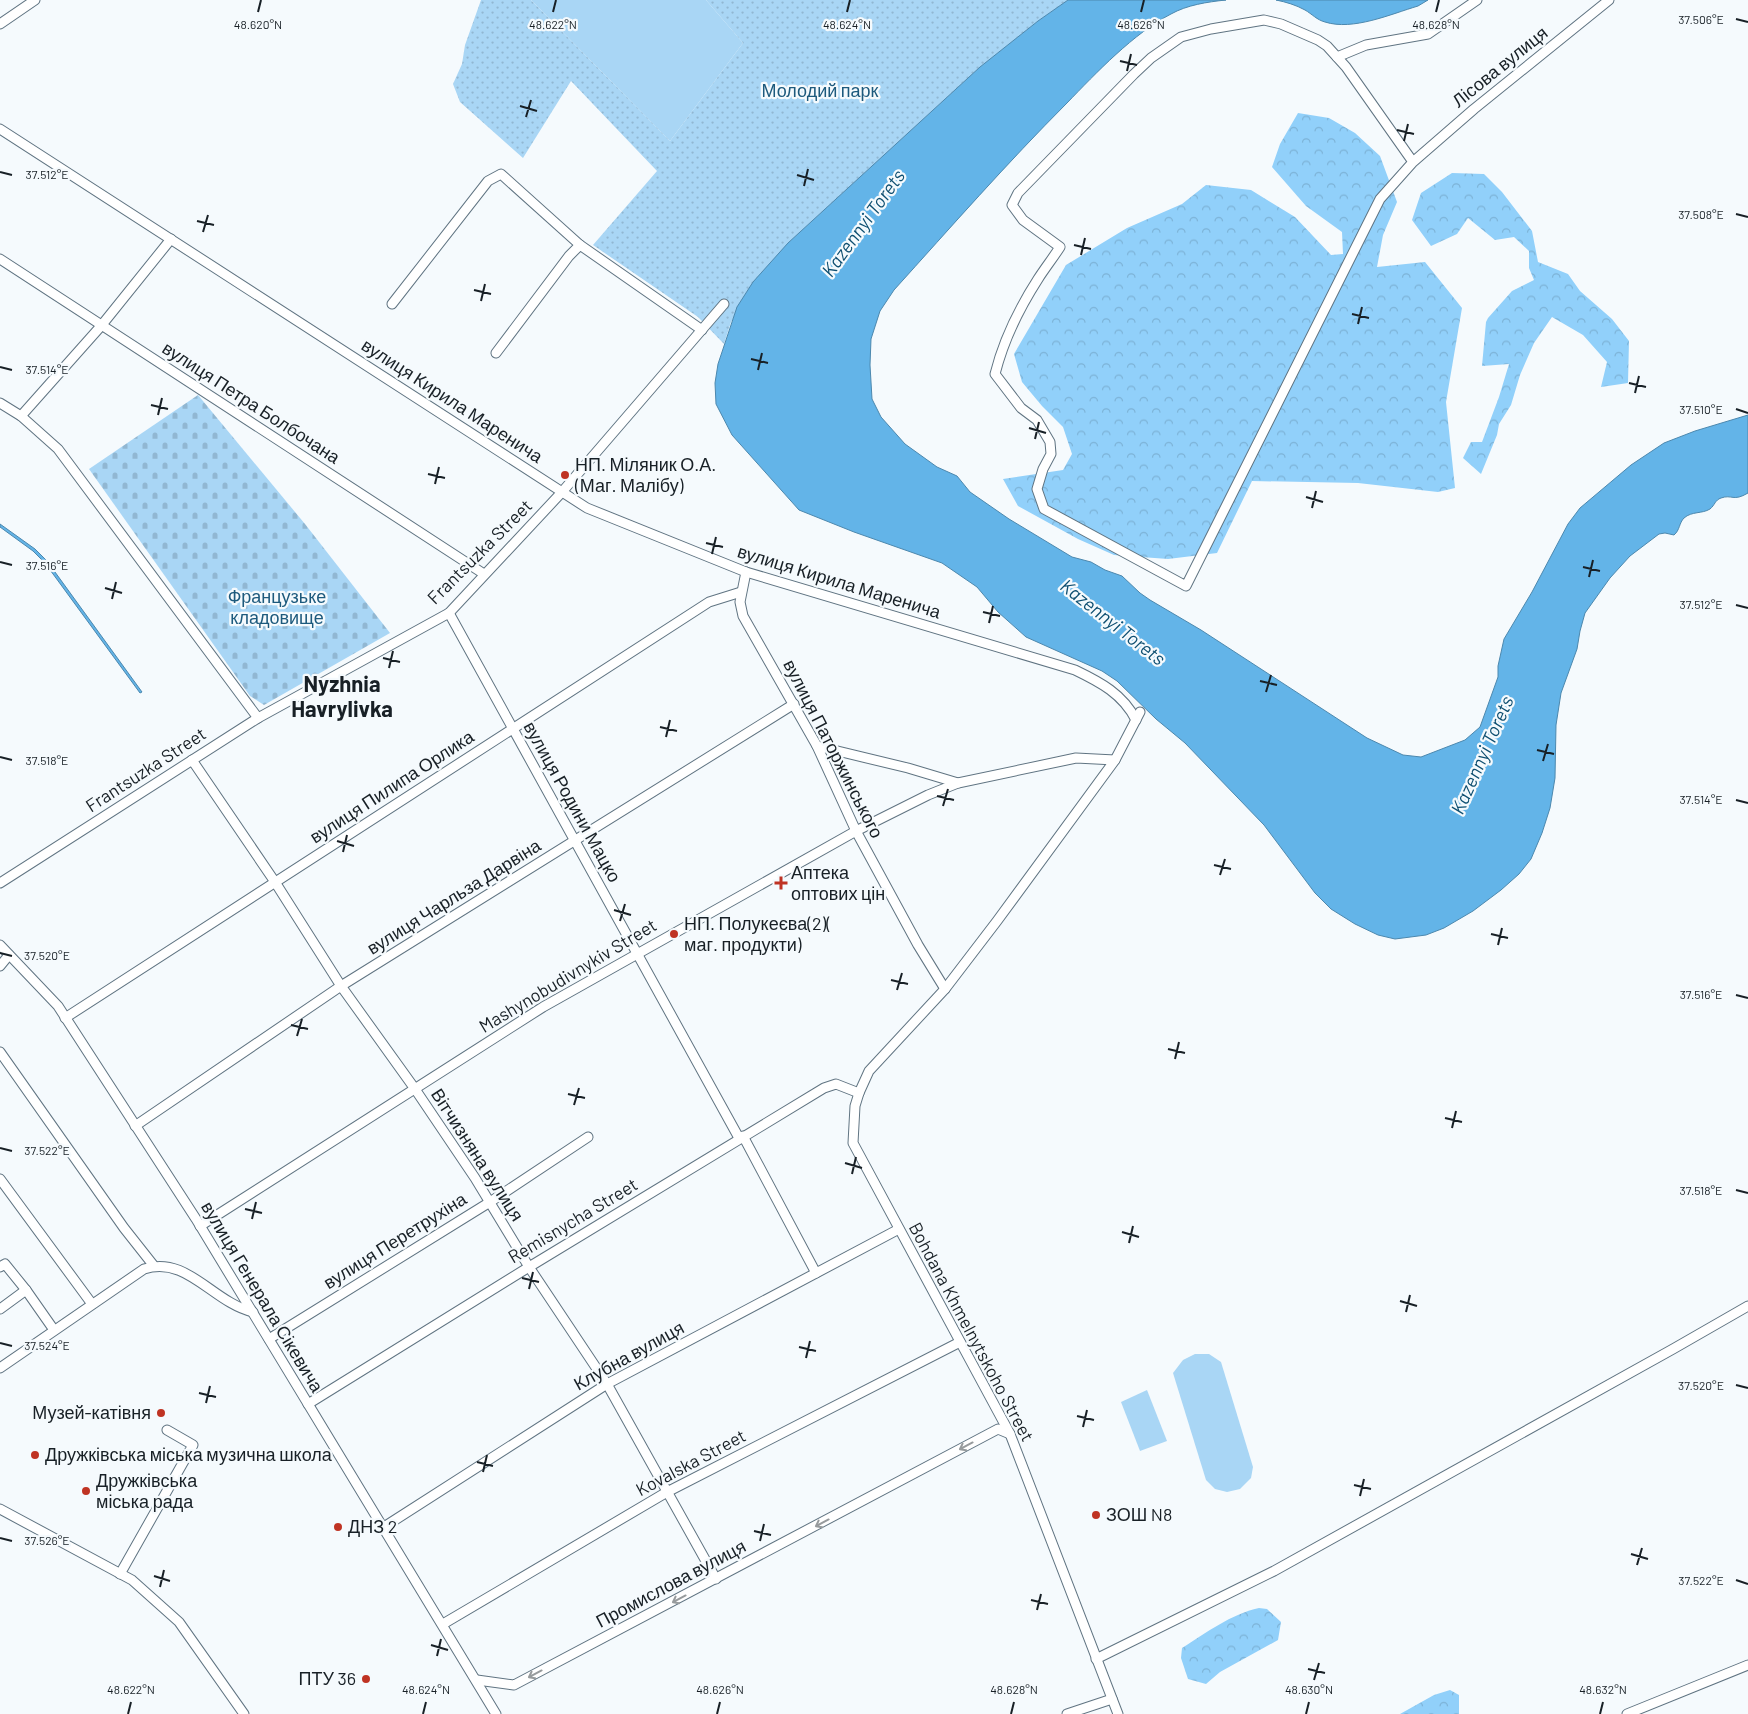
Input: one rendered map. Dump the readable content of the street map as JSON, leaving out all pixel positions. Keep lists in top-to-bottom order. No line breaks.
{"streets":{"street":["Лісова вулиця","вулиця Кирила Маренича","вулиця Петра Болбочана","Frantsuzka Street","вулиця Паторжинського","вулиця Пилипа Орлика","вулиця Родини Мацко","вулиця Чарльза Дарвіна","Mashynobudivnykiv Street","Вітчизняна вулиця","Remisnycha Street","вулиця Перетрухіна","вулиця Генерала Сікевича","Bohdana Khmelnytskoho Street","Клубна вулиця","Kovalska Street","Промислова вулиця"]},"crossings":[["вулиця Кирила Маренича","Frantsuzka Street"],["вулиця Кирила Маренича","вулиця Паторжинського"],["вулиця Кирила Маренича","Bohdana Khmelnytskoho Street"],["вулиця Петра Болбочана","Frantsuzka Street"],["Frantsuzka Street","вулиця Родини Мацко"],["Frantsuzka Street","Вітчизняна вулиця"],["вулиця Паторжинського","вулиця Пилипа Орлика"],["вулиця Паторжинського","вулиця Чарльза Дарвіна"],["вулиця Паторжинського","Mashynobudivnykiv Street"],["вулиця Паторжинського","Bohdana Khmelnytskoho Street"],["вулиця Пилипа Орлика","вулиця Родини Мацко"],["вулиця Пилипа Орлика","Вітчизняна вулиця"],["вулиця Пилипа Орлика","вулиця Генерала Сікевича"],["вулиця Родини Мацко","вулиця Чарльза Дарвіна"],["вулиця Родини Мацко","Mashynobudivnykiv Street"],["вулиця Родини Мацко","Remisnycha Street"],["вулиця Родини Мацко","Клубна вулиця"],["вулиця Чарльза Дарвіна","Вітчизняна вулиця"],["вулиця Чарльза Дарвіна","вулиця Генерала Сікевича"],["Mashynobudivnykiv Street","Вітчизняна вулиця"],["Mashynobudivnykiv Street","вулиця Генерала Сікевича"],["Mashynobudivnykiv Street","Bohdana Khmelnytskoho Street"],["Вітчизняна вулиця","Remisnycha Street"],["Вітчизняна вулиця","вулиця Перетрухіна"],["Вітчизняна вулиця","Клубна вулиця"],["Вітчизняна вулиця","Kovalska Street"],["Вітчизняна вулиця","Промислова вулиця"],["Remisnycha Street","вулиця Генерала Сікевича"],["Remisnycha Street","Bohdana Khmelnytskoho Street"],["вулиця Перетрухіна","вулиця Генерала Сікевича"],["вулиця Генерала Сікевича","Клубна вулиця"],["вулиця Генерала Сікевича","Kovalska Street"],["вулиця Генерала Сікевича","Промислова вулиця"],["Bohdana Khmelnytskoho Street","Клубна вулиця"],["Bohdana Khmelnytskoho Street","Kovalska Street"],["Bohdana Khmelnytskoho Street","Промислова вулиця"]],"one_way":["Промислова вулиця"],"districts":["Nyzhnia Havrylivka"],"water":["Kazennyi Torets"],"parks":["Молодий парк","Французьке кладовище"],"places":{"other":["НП. Міляник О.А. (Маг. Малібу)","НП. Полукеєва(2)( маг. продукти)","Музей-катівня","Дружківська міська музична школа","Дружківська міська рада","ЗОШ N8","ДНЗ 2","ПТУ 36"],"health":["Аптека оптових цін"]},"coordinates":["37.506°E","48.622°N","48.624°N","48.626°N","48.628°N","48.620°N","37.512°E","37.508°E","37.514°E","37.510°E","37.516°E","37.518°E","37.520°E","37.522°E","37.524°E","37.526°E","48.630°N","48.632°N"]}
